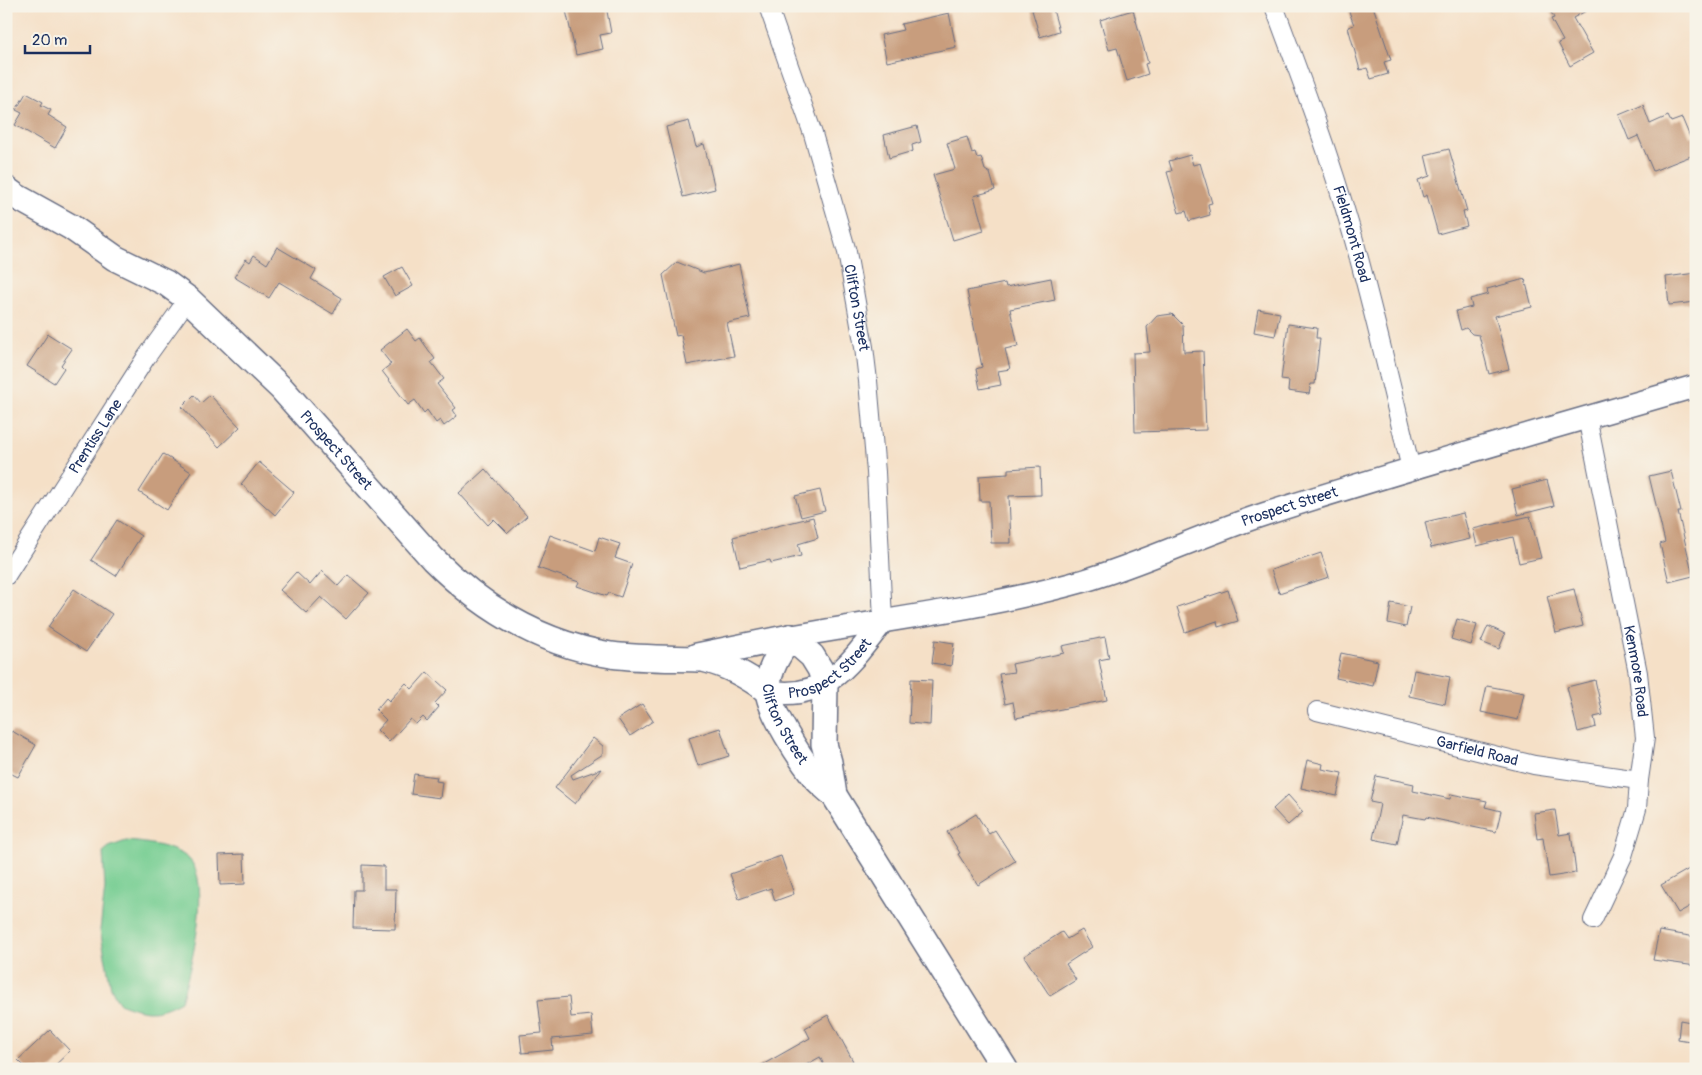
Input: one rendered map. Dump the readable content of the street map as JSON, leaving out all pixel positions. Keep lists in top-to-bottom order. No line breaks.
{"streets":{"main road":["Clifton Street","Prospect Street"],"street":["Fieldmont Road","Prentiss Lane","Kenmore Road","Garfield Road"]},"crossings":[["Fieldmont Road","Prospect Street"],["Clifton Street","Prospect Street"],["Prentiss Lane","Prospect Street"],["Prospect Street","Kenmore Road"],["Kenmore Road","Garfield Road"]],"scale_bar":"20 m"}
